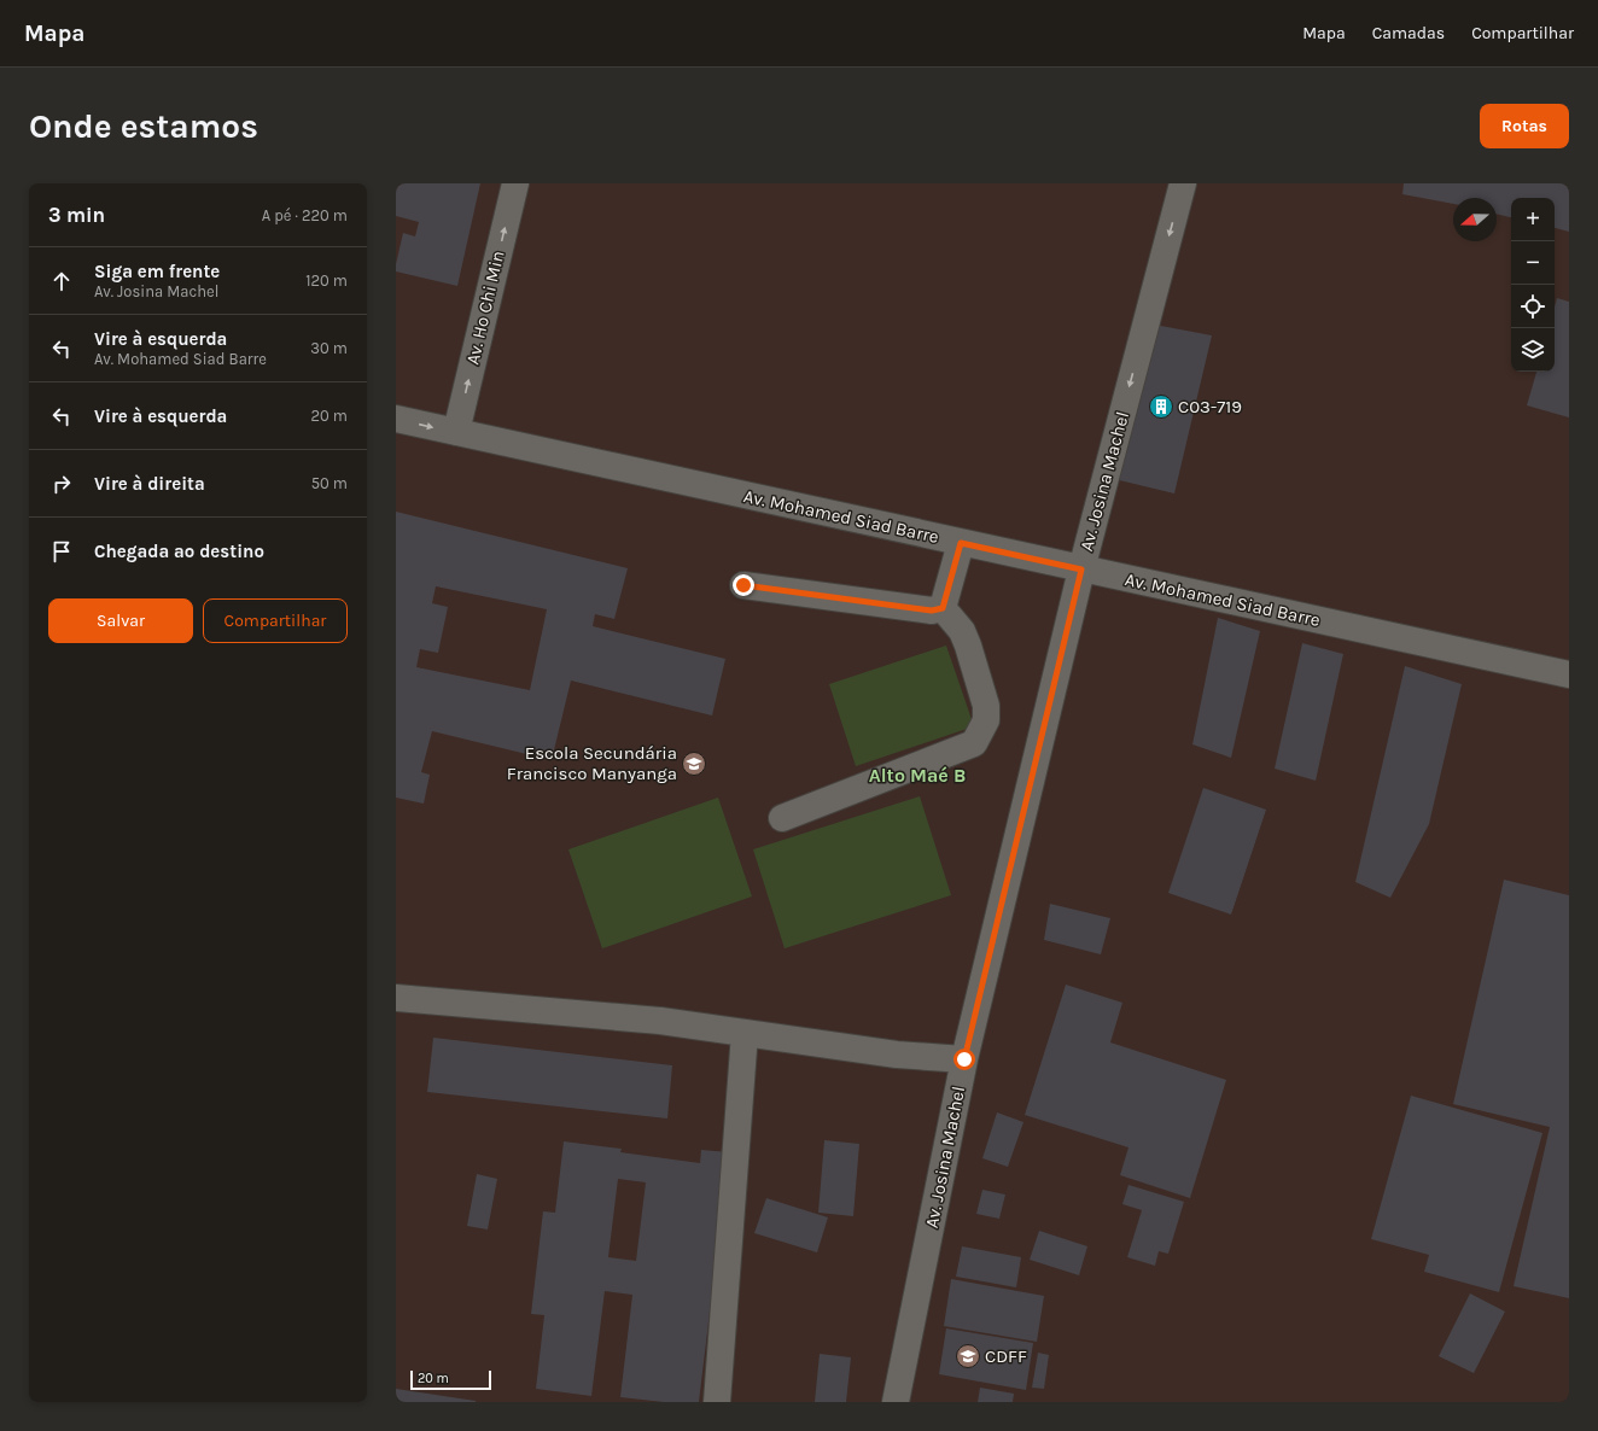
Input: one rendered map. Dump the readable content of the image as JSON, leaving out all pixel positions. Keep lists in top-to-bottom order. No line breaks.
{"streets":{"street":["Av. Ho Chi Min","Av. Josina Machel","Av. Mohamed Siad Barre"]},"crossings":[["Av. Ho Chi Min","Av. Mohamed Siad Barre"],["Av. Josina Machel","Av. Mohamed Siad Barre"]],"one_way":["Av. Ho Chi Min"],"districts":["Alto Maé B"],"places":{"building":["C03-719"],"school or university":["Escola Secundária Francisco Manyanga","CDFF"]},"scale_bar":"20 m","north":"left","page":{"header":"Mapa","nav":["Mapa","Camadas","Compartilhar"],"buttons":["Rotas",["Salvar","Compartilhar"]],"title":"Onde estamos","heading":["3 min","A pé · 220 m"],"map_buttons":["+","−"],"list":[["Siga em frente","Av. Josina Machel","120 m"],["Vire à esquerda","Av. Mohamed Siad Barre","30 m"],["Vire à esquerda","20 m"],["Vire à direita","50 m"],"Chegada ao destino"],"scale":"20 m"}}
